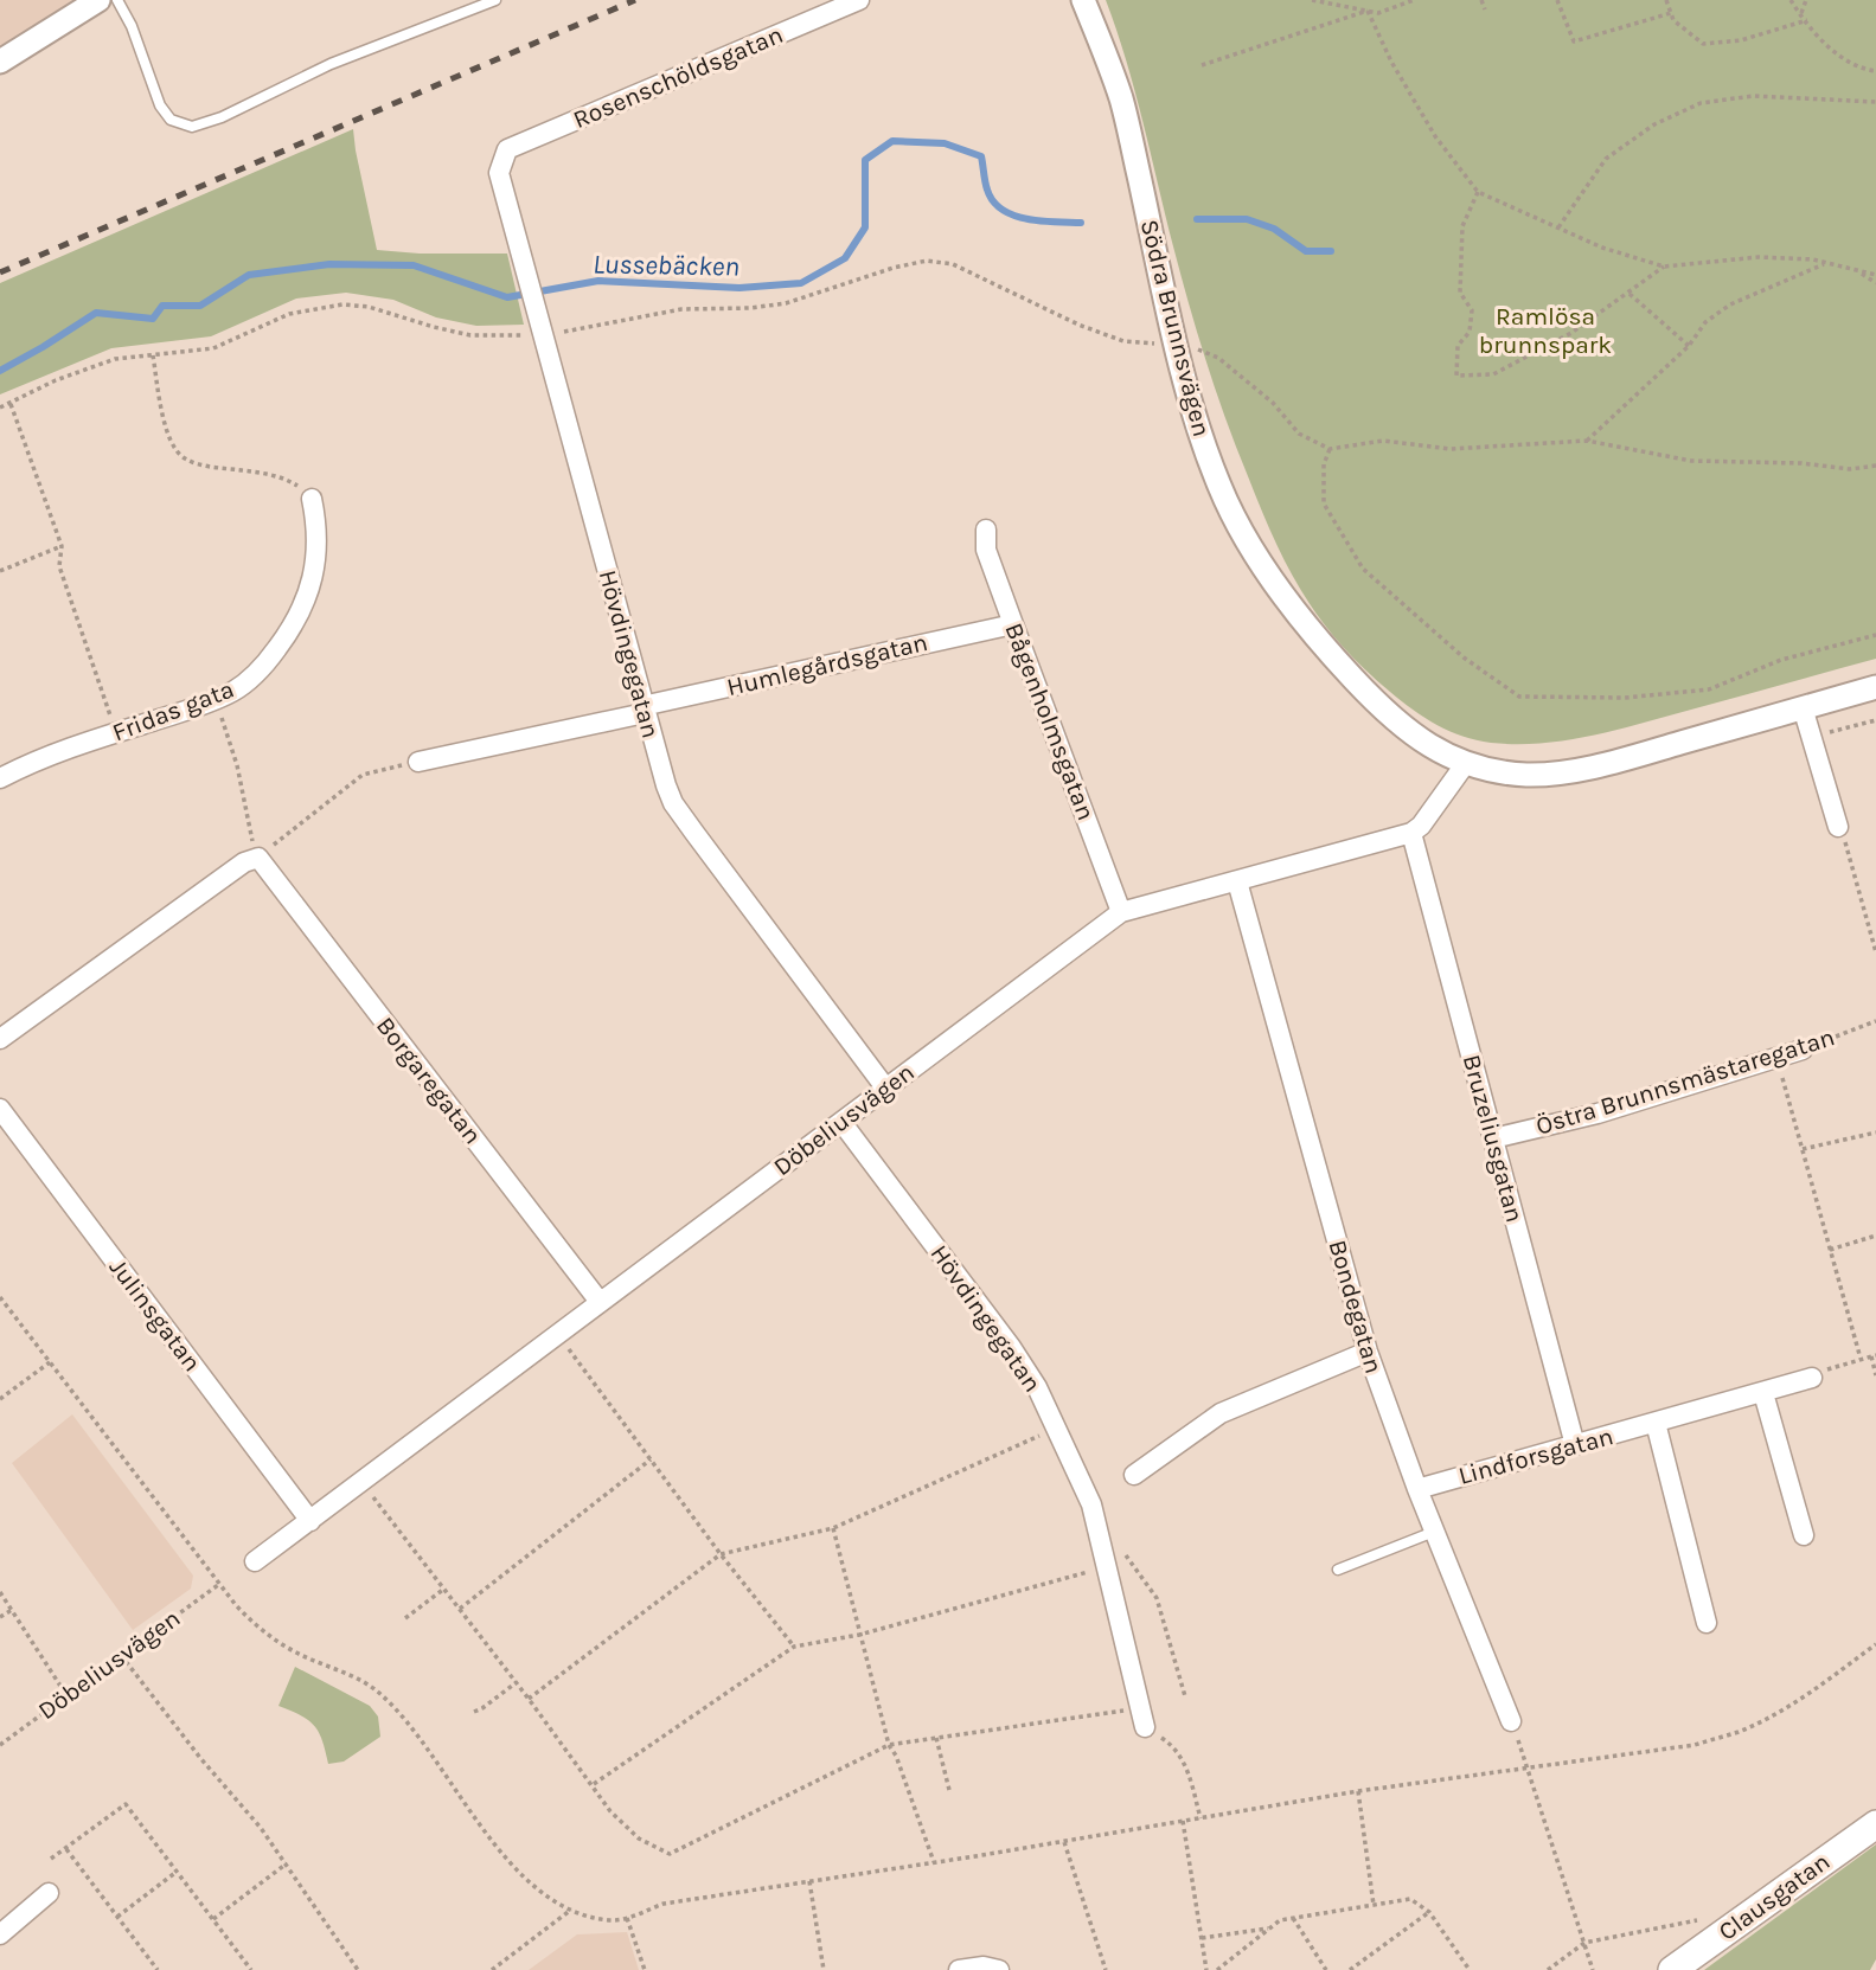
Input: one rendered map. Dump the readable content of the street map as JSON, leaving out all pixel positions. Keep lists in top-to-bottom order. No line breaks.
{"streets":{"main road":["Clausgatan"],"street":["Rosenschöldsgatan","Södra Brunnsvägen","Hövdingegatan","Humlegårdsgatan","Fridas gata","Bågenholmsgatan","Borgaregatan","Östra Brunnsmästaregatan","Döbeliusvägen","Bruzeliusgatan","Bondegatan","Julinsgatan","Lindforsgatan"]},"crossings":[["Rosenschöldsgatan","Hövdingegatan"],["Hövdingegatan","Humlegårdsgatan"],["Hövdingegatan","Döbeliusvägen"],["Humlegårdsgatan","Bågenholmsgatan"],["Bågenholmsgatan","Döbeliusvägen"],["Borgaregatan","Döbeliusvägen"],["Östra Brunnsmästaregatan","Bruzeliusgatan"],["Döbeliusvägen","Bruzeliusgatan"],["Döbeliusvägen","Bondegatan"],["Döbeliusvägen","Julinsgatan"],["Bruzeliusgatan","Lindforsgatan"],["Bondegatan","Lindforsgatan"]],"water":["Lussebäcken"],"parks":["Ramlösa brunnspark"]}
